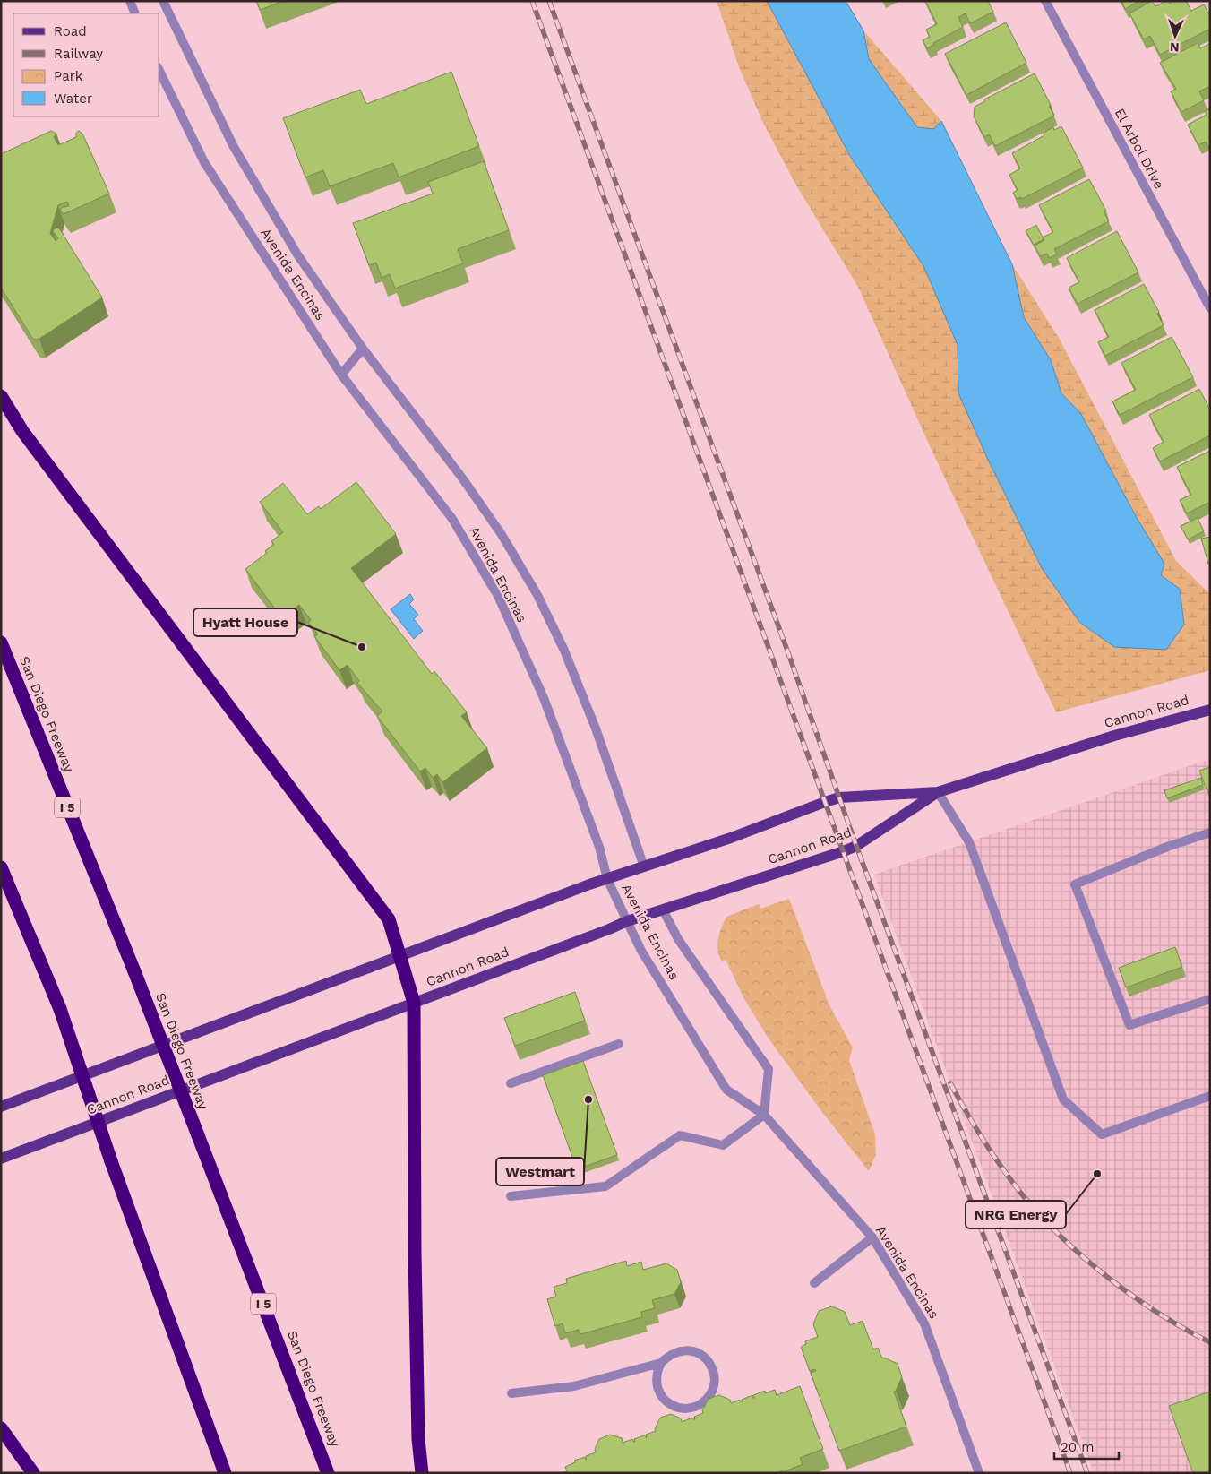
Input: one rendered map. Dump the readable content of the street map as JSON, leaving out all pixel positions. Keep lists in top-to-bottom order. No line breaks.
{"streets":{"highway":["San Diego Freeway","I 5"],"main road":["Cannon Road"],"street":["El Arbol Drive","Avenida Encinas"]},"crossings":[["Avenida Encinas","Cannon Road"]],"places":["Hyatt House","Westmart","NRG Energy"],"legend":["Road","Railway","Park","Water"],"scale_bar":"20 m","north":"bottom"}
